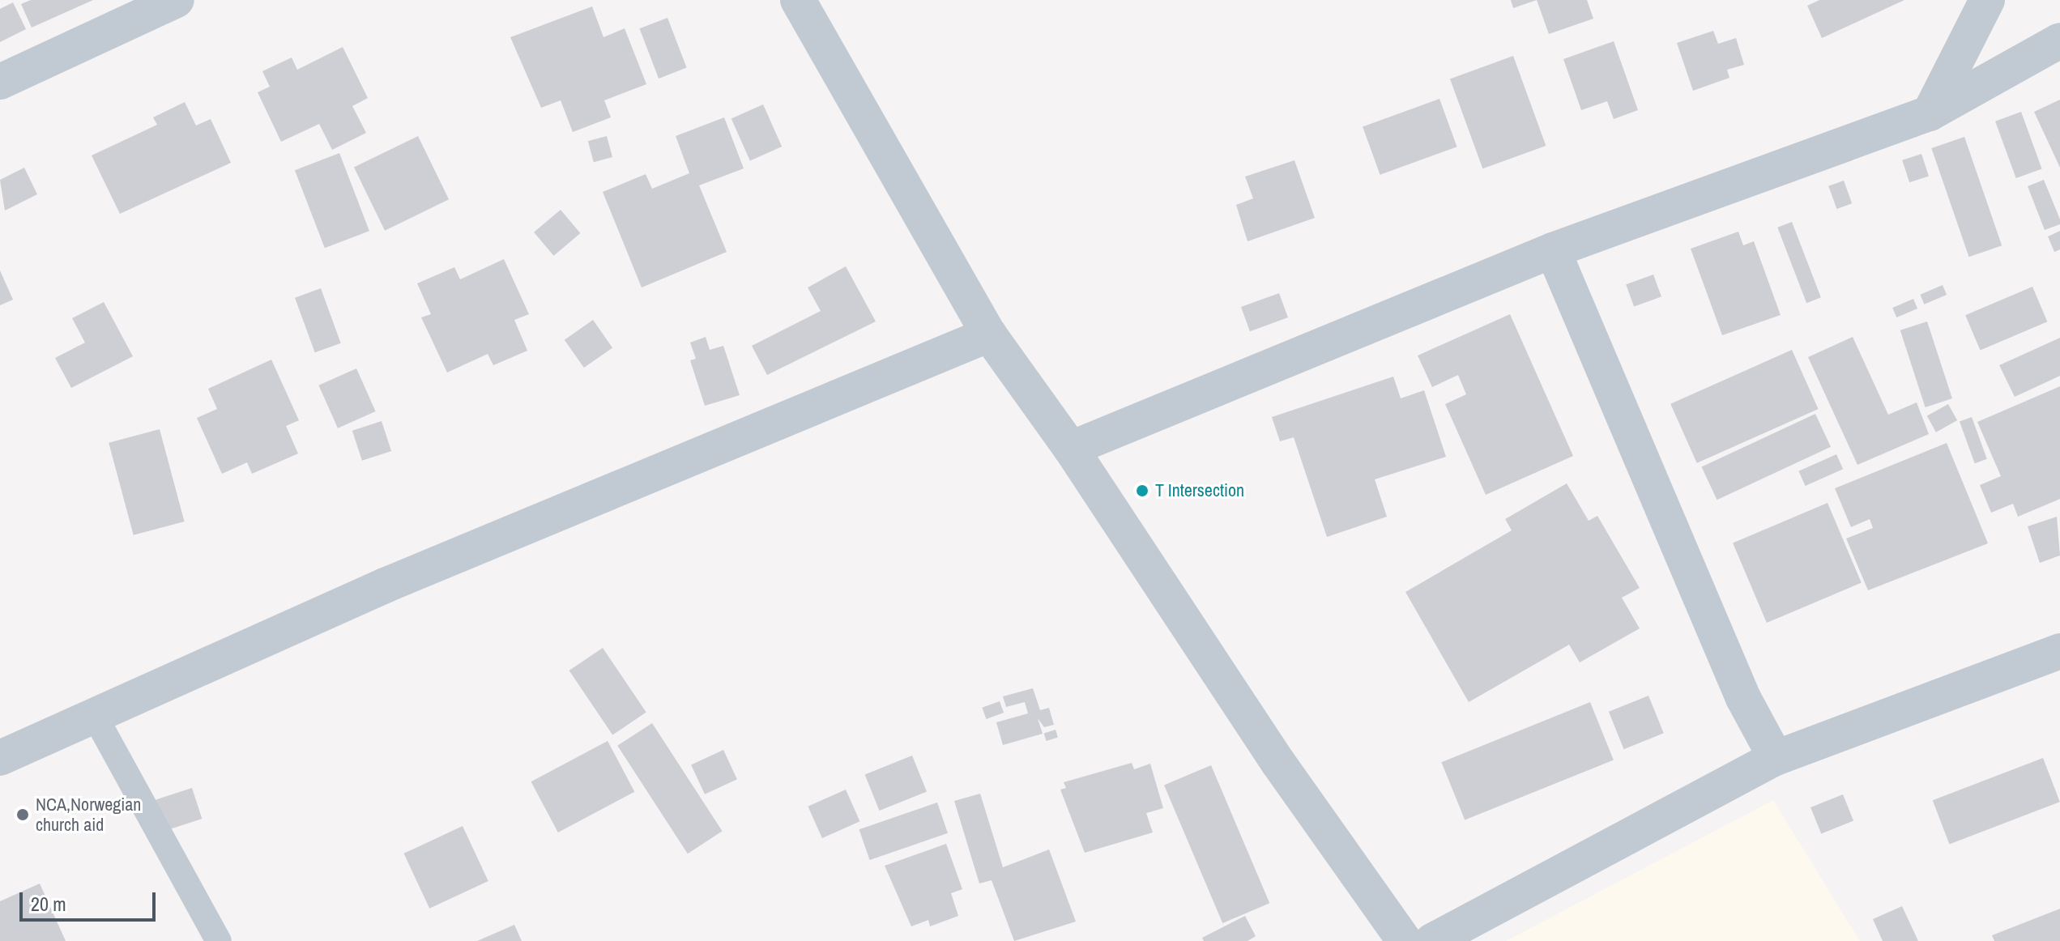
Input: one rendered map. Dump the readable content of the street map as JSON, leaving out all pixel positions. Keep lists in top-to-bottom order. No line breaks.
{"places":["T Intersection","NCA,Norwegian church aid"],"scale_bar":"20 m"}
